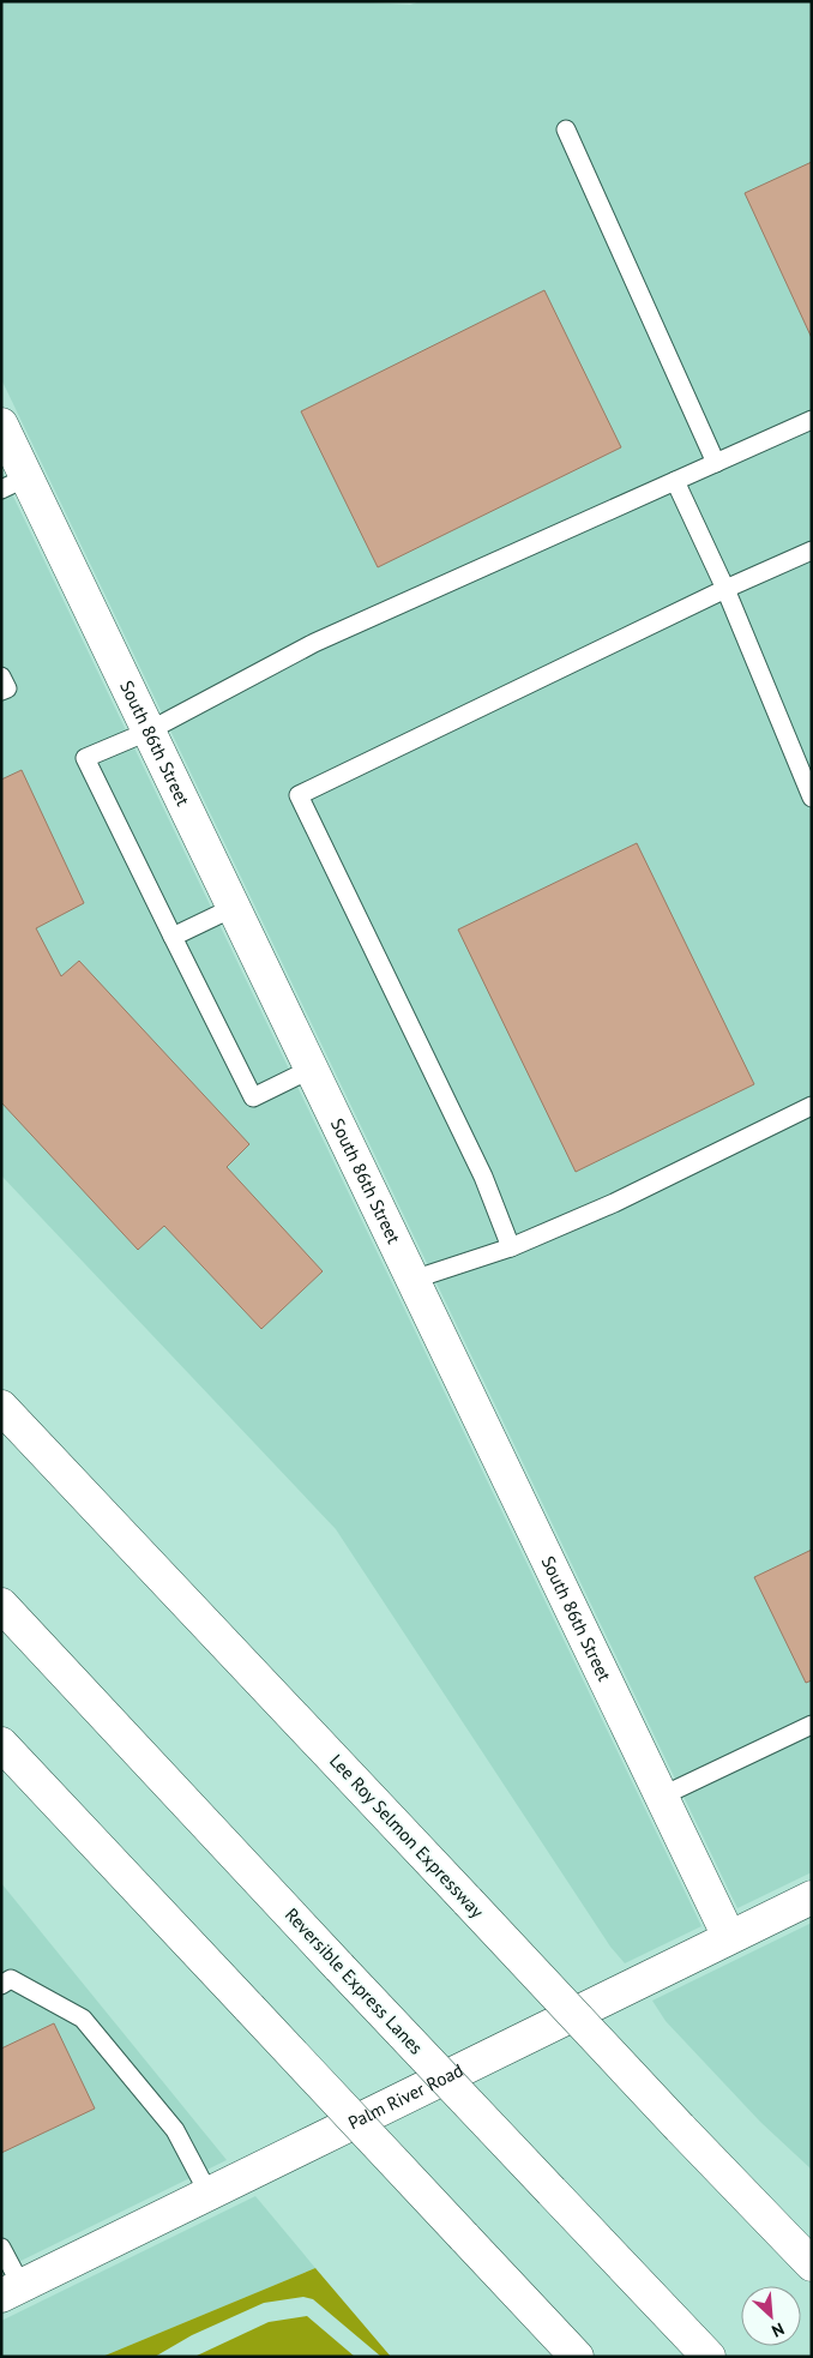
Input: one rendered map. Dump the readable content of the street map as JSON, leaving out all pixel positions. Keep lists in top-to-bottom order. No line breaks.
{"streets":{"main road":["South 86th Street","Lee Roy Selmon Expressway","Reversible Express Lanes","Palm River Road"]},"crossings":[["South 86th Street","Palm River Road"]],"north":"bottom right"}
